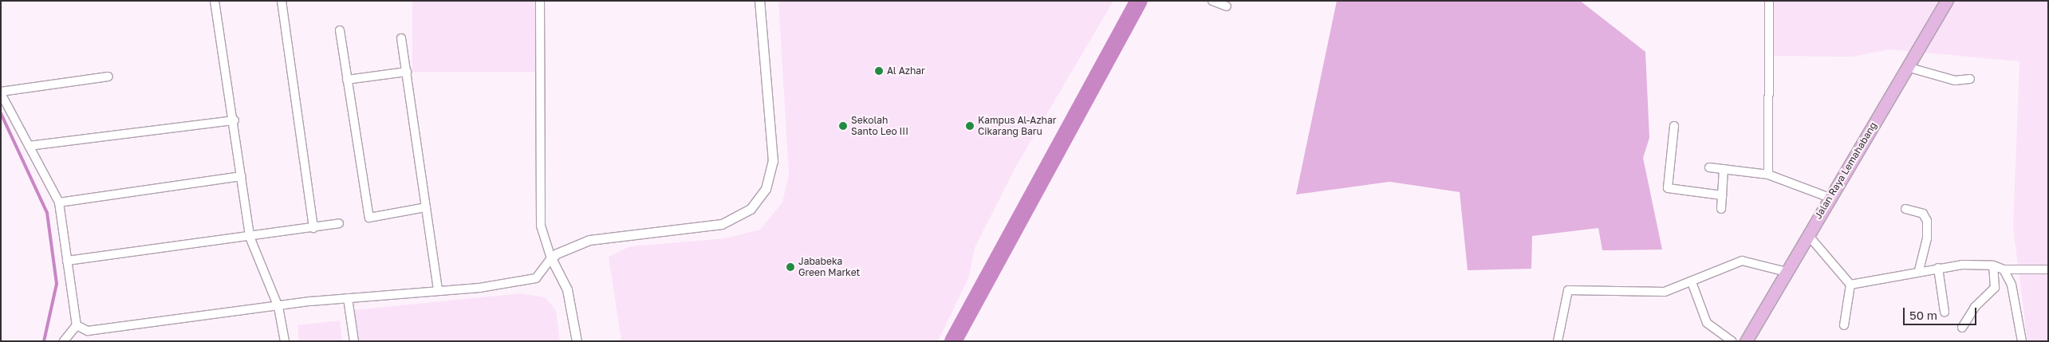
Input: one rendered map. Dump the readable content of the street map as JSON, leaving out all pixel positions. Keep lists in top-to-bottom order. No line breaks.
{"streets":{"main road":["Jalan Raya Lemahabang"]},"places":["Al Azhar","Sekolah Santo Leo III","Kampus Al-Azhar Cikarang Baru","Jababeka Green Market"],"scale_bar":"50 m"}
